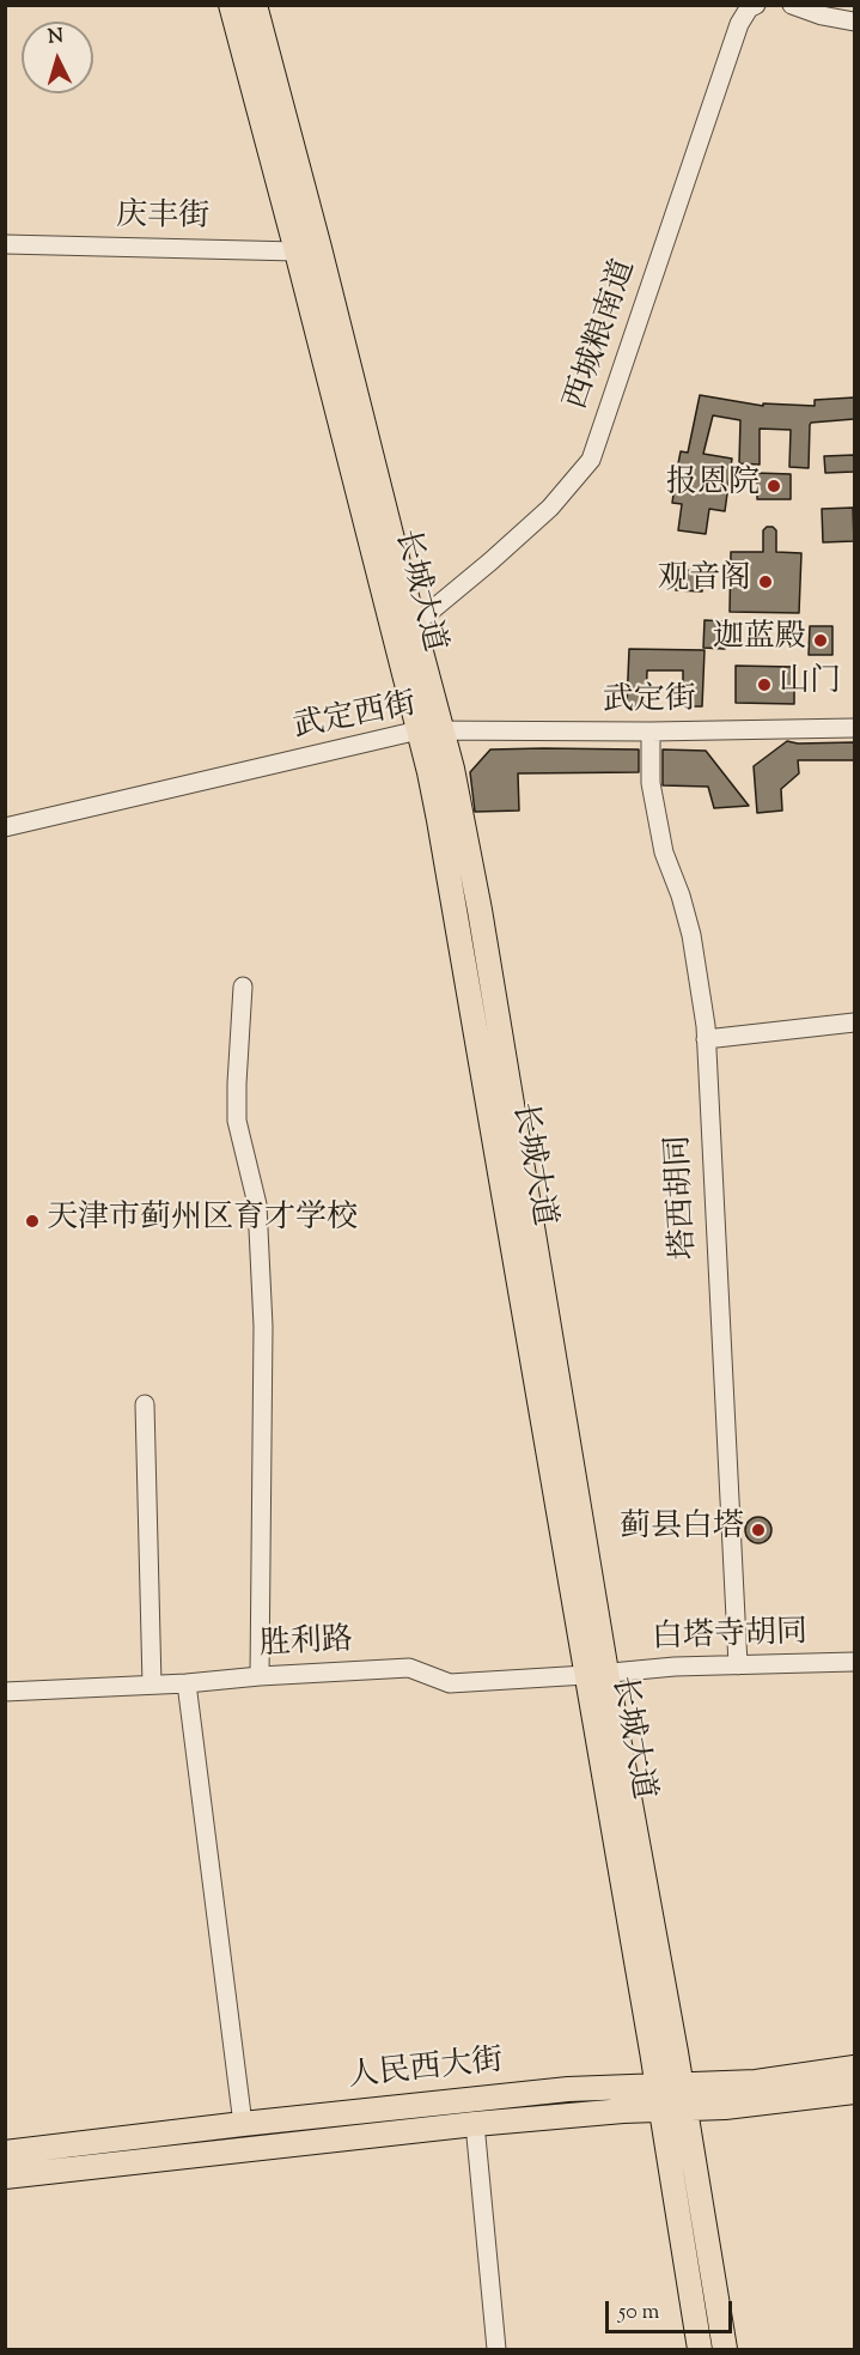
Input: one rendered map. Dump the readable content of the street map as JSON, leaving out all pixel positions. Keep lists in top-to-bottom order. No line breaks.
{"streets":{"main road":["长城大道","人民西大街"],"street":["庆丰街","西城粮南道","武定街","武定西街","塔西胡同","白塔寺胡同","胜利路"]},"crossings":[["庆丰街","长城大道"],["西城粮南道","长城大道"],["长城大道","武定街"],["长城大道","武定西街"],["长城大道","白塔寺胡同"],["长城大道","胜利路"],["长城大道","人民西大街"],["武定街","武定西街"],["武定街","塔西胡同"],["塔西胡同","白塔寺胡同"],["白塔寺胡同","胜利路"]],"places":["报恩院","观音阁","迦蓝殿","山门","天津市蓟州区育才学校","蓟县白塔"],"scale_bar":"50 m","north":"top"}
